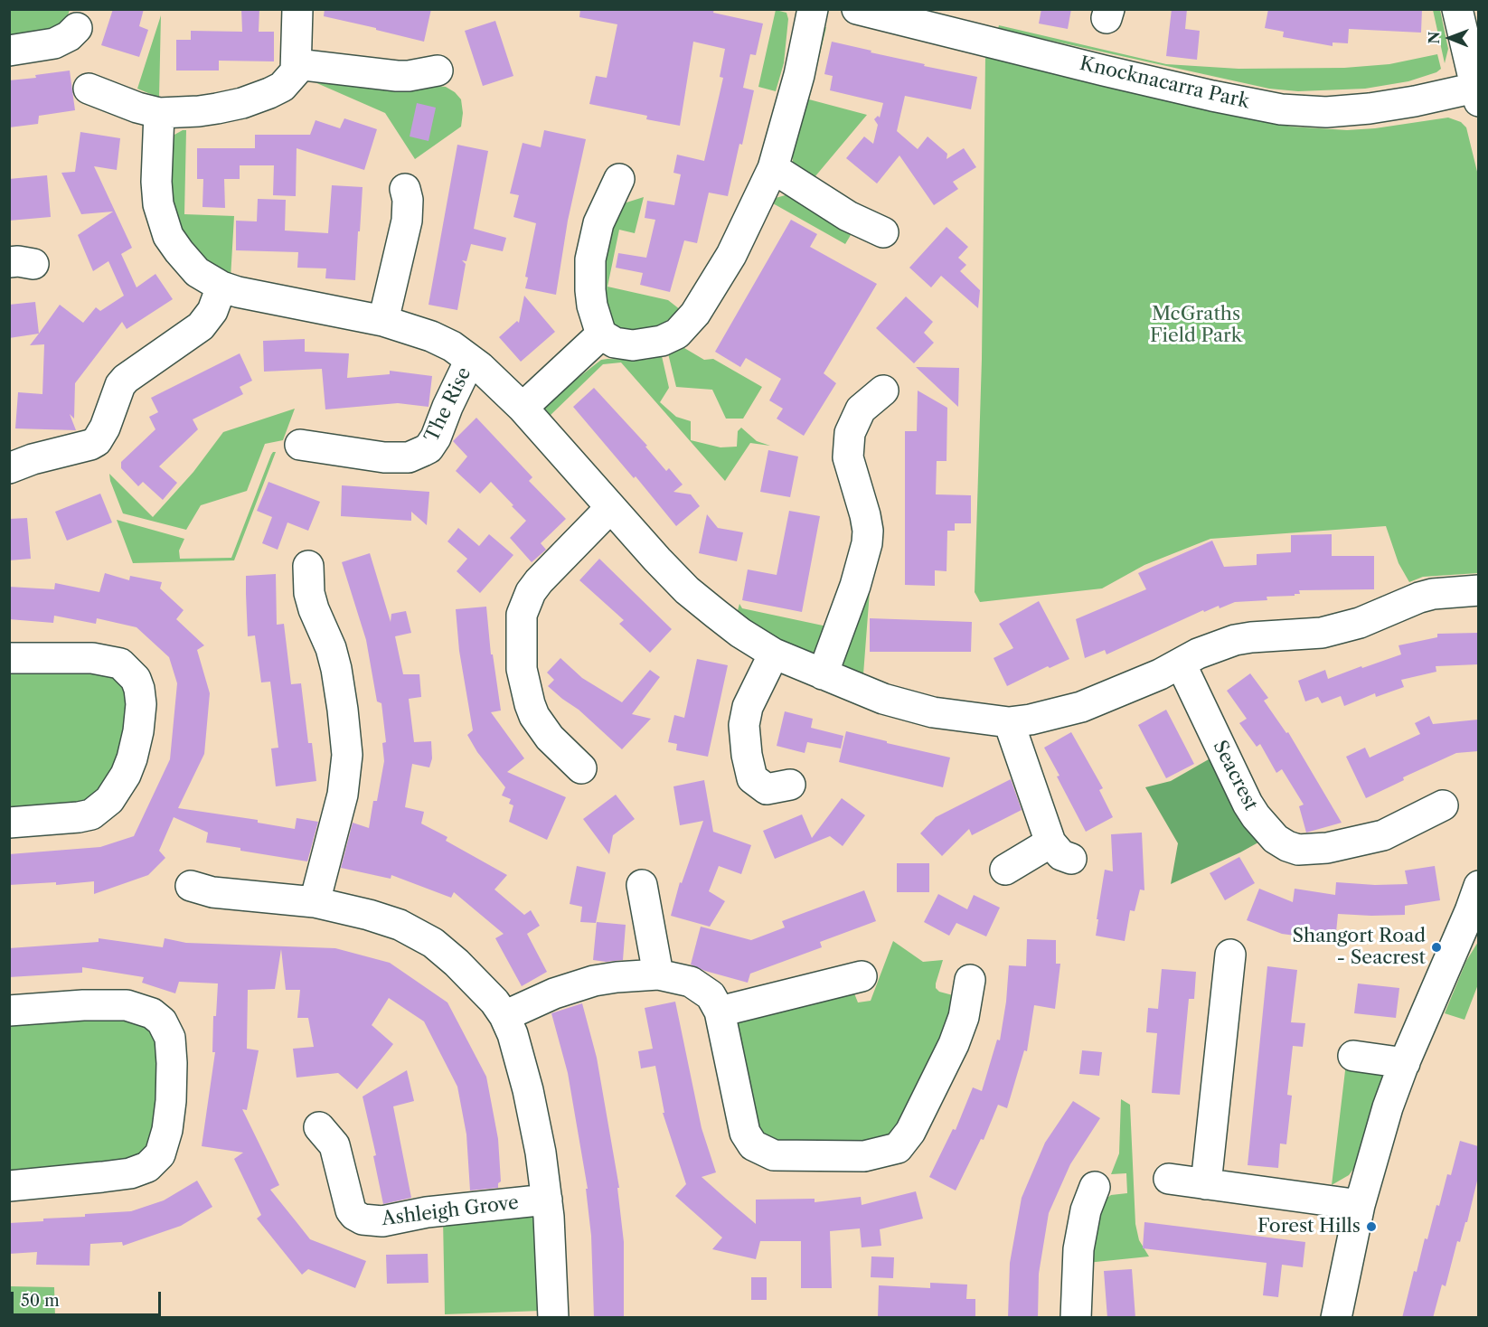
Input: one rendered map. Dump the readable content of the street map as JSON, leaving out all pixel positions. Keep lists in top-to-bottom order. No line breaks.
{"streets":{"street":["Knocknacarra Park","The Rise","Seacrest","Ashleigh Grove"]},"parks":["McGraths Field Park"],"places":["Shangort Road - Seacrest","Forest Hills"],"scale_bar":"50 m","north":"left"}
